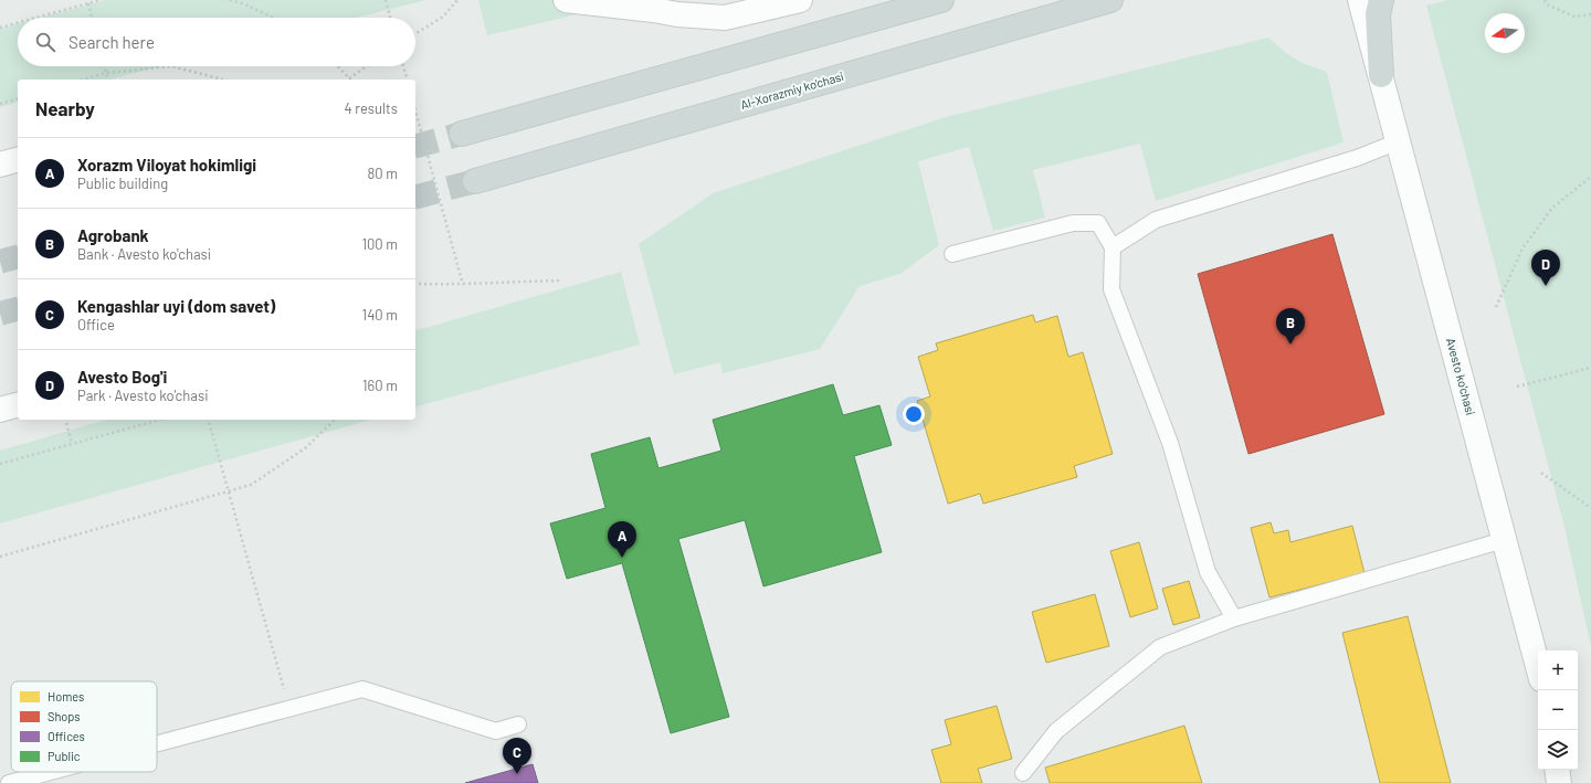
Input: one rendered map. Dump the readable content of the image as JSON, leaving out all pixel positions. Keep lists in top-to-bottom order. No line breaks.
{"streets":{"main road":["Al-Xorazmiy ko’chasi"],"street":["Avesto ko'chasi"]},"legend":["Homes","Shops","Offices","Public"],"north":"left","page":{"search":"Search here","heading":["Nearby","4 results"],"list":[{"mark":"A","name":"Xorazm Viloyat hokimligi","note":"Public building","value":"80 m"},{"mark":"B","name":"Agrobank","note":"Bank · Avesto ko'chasi","value":"100 m"},{"mark":"C","name":"Kengashlar uyi (dom savet)","note":"Office","value":"140 m"},{"mark":"D","name":"Avesto Bog'i","note":"Park · Avesto ko'chasi","value":"160 m"}],"pins":["D","B","A","C"],"map_buttons":["+","−"]}}
